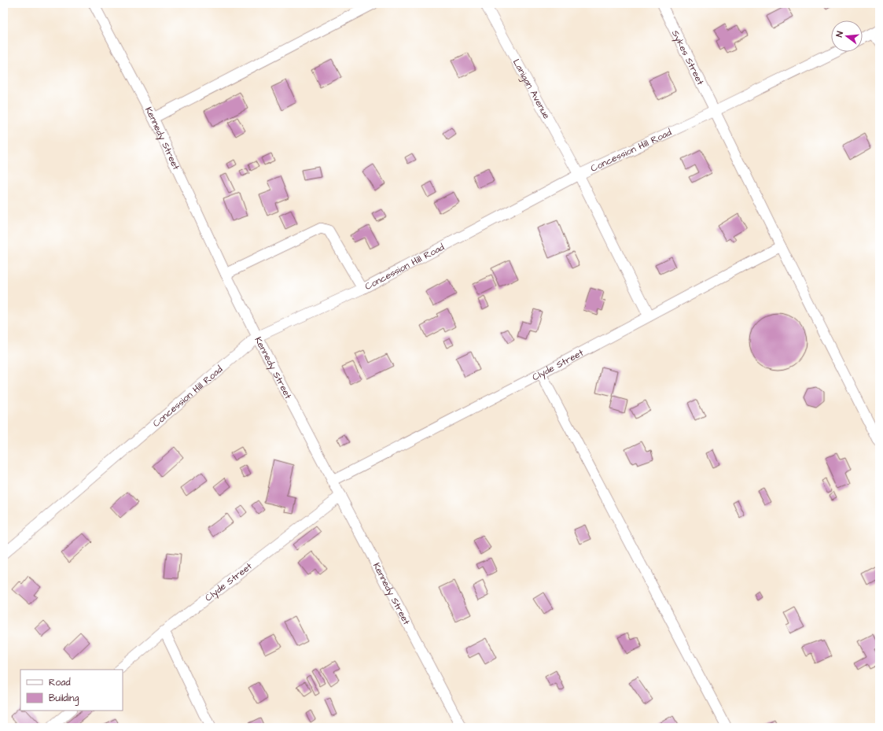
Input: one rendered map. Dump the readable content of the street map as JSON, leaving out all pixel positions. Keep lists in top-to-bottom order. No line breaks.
{"streets":{"street":["Sykes Street","Lanigan Avenue","Kennedy Street","Concession Hill Road","Clyde Street"]},"crossings":[["Sykes Street","Concession Hill Road"],["Sykes Street","Clyde Street"],["Lanigan Avenue","Concession Hill Road"],["Lanigan Avenue","Clyde Street"],["Kennedy Street","Concession Hill Road"],["Kennedy Street","Clyde Street"]],"legend":["Road","Building"],"north":"left"}
